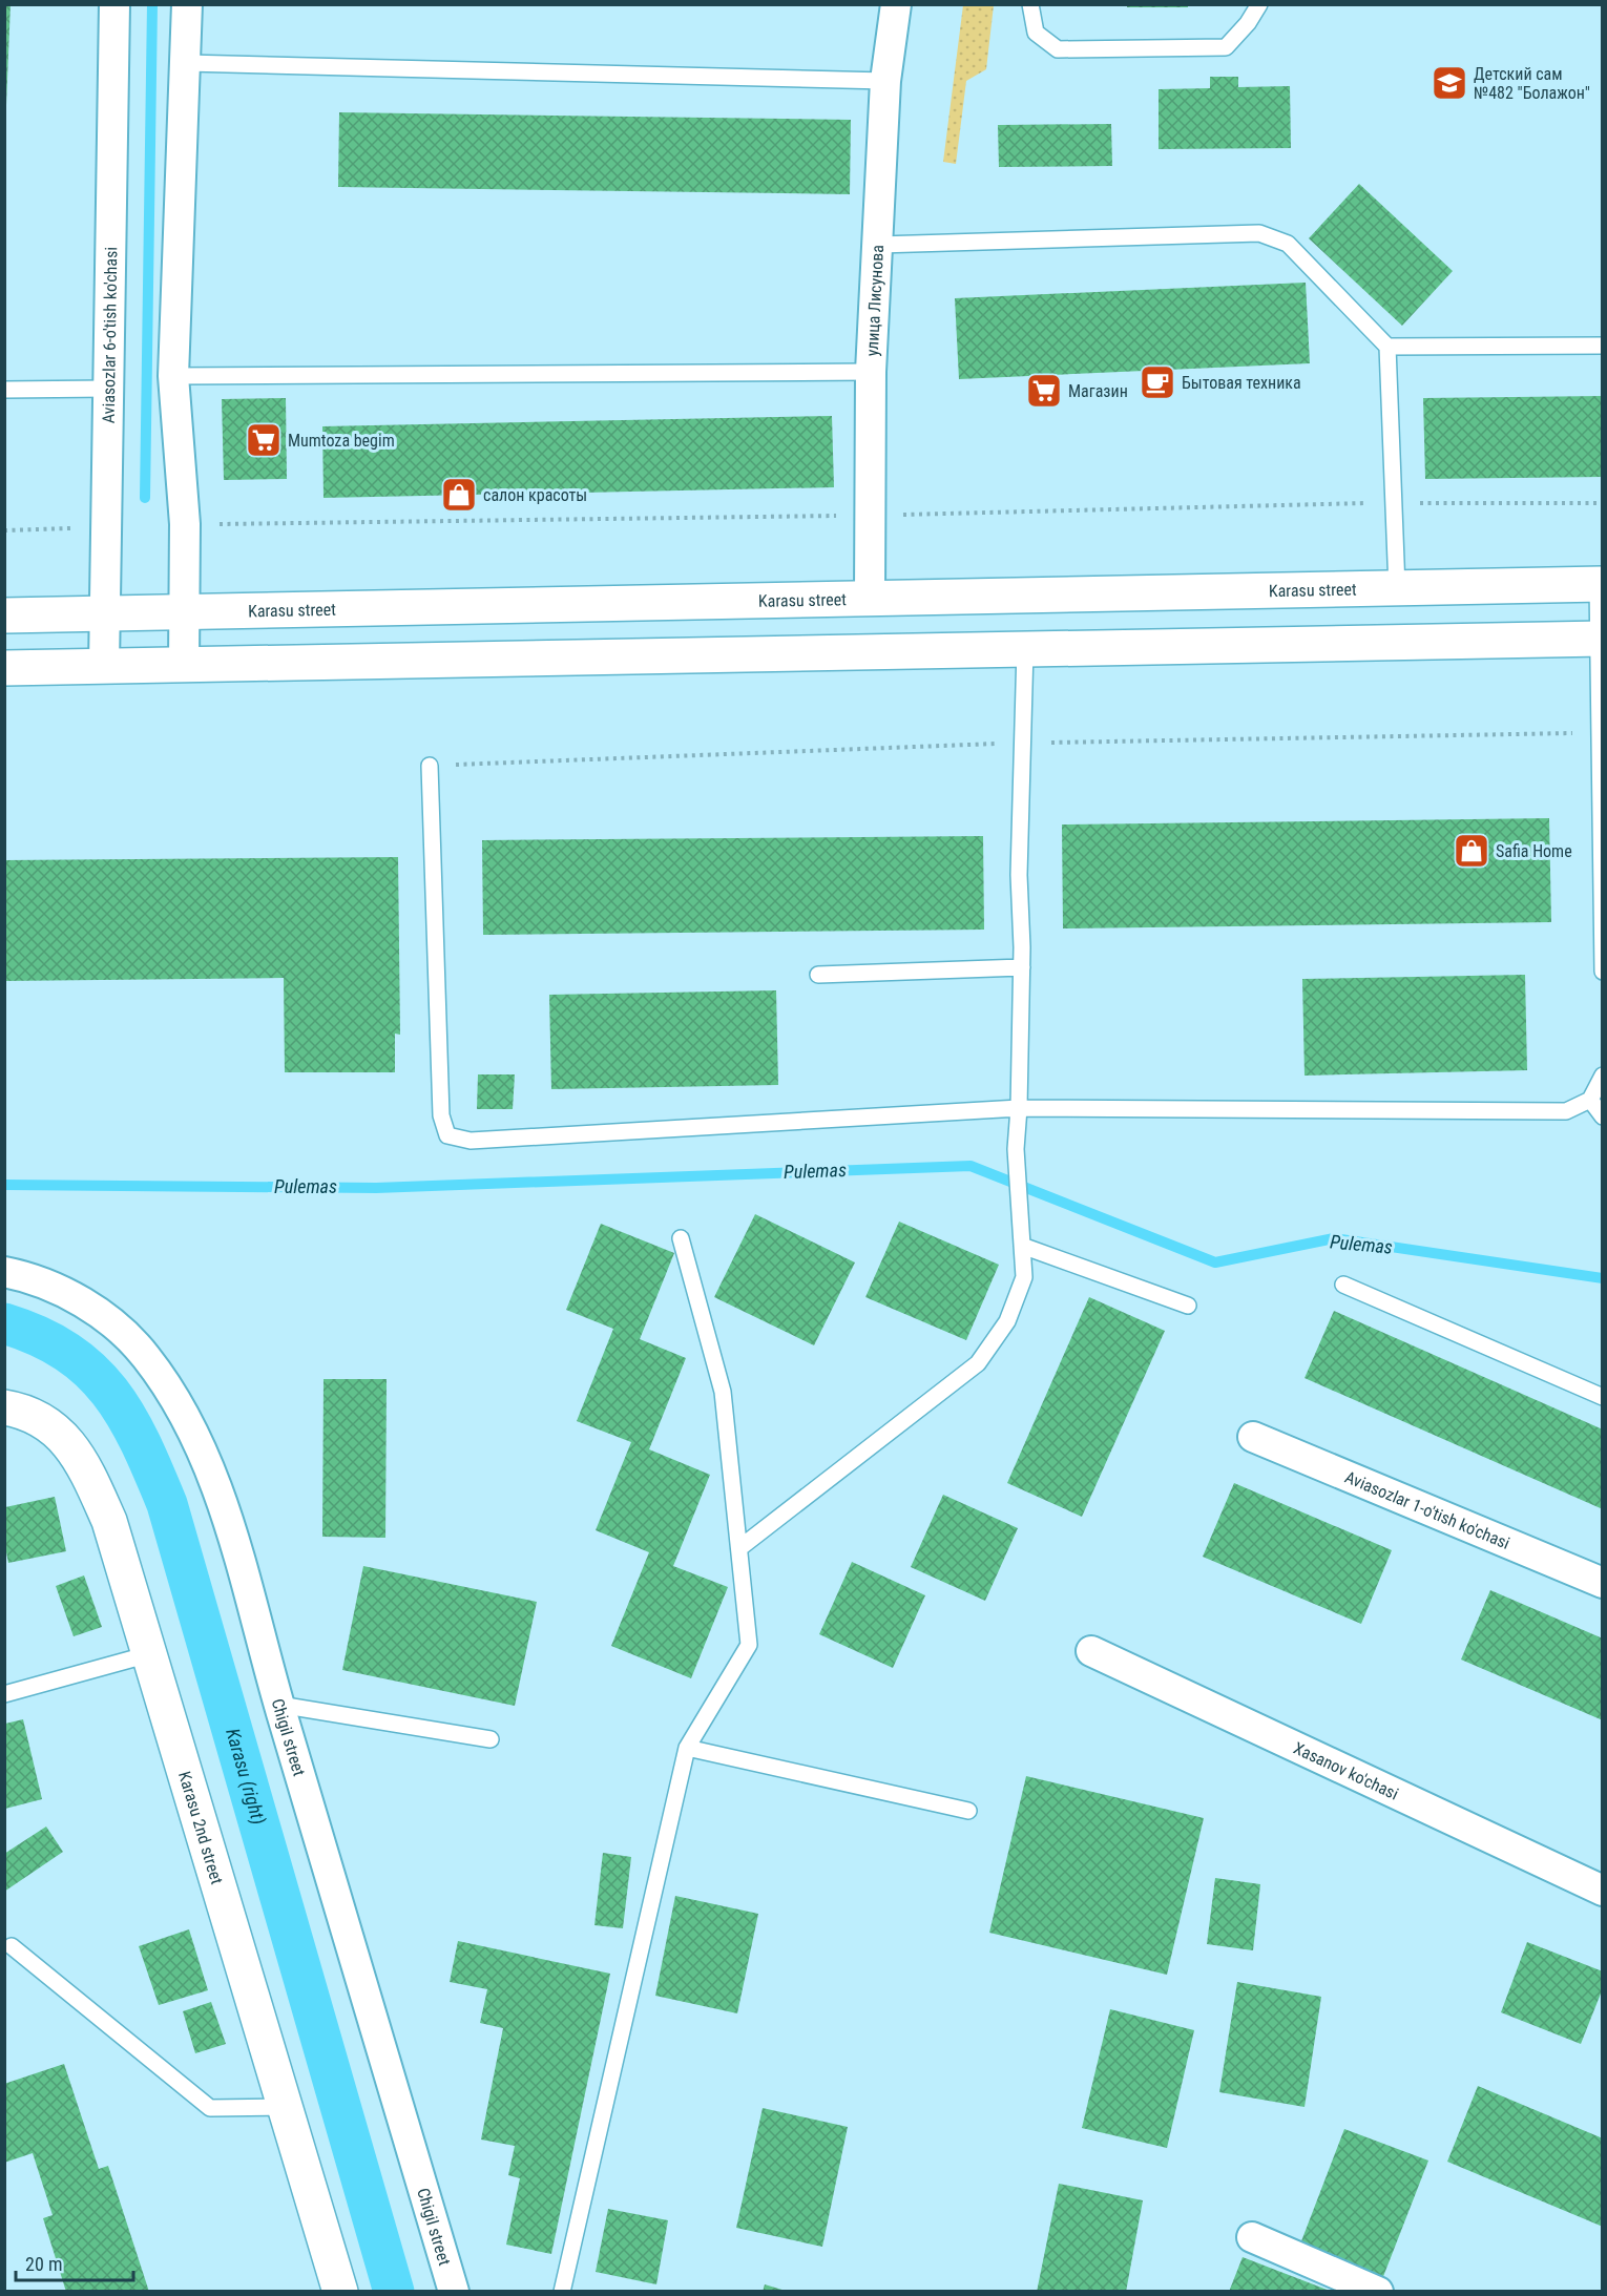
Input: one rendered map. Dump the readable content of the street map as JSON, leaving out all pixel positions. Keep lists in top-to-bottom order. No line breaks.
{"streets":{"main road":["Karasu street","Karasu 2nd street"],"street":["улица Лисунова","Aviasozlar 6-o'tish ko'chasi","Aviasozlar 1-o'tish ko'chasi","Chigil street","Xasanov ko'chasi"]},"crossings":[["улица Лисунова","Karasu street"],["Aviasozlar 6-o'tish ko'chasi","Karasu street"]],"water":["Pulemas","Karasu (right)"],"places":{"school or university":["Детский сам №482 \"Болажон\""],"cafe":["Бытовая техника"],"supermarket":["Магазин","Mumtoza begim"],"shop":["салон красоты","Safia Home"]},"scale_bar":"20 m"}
